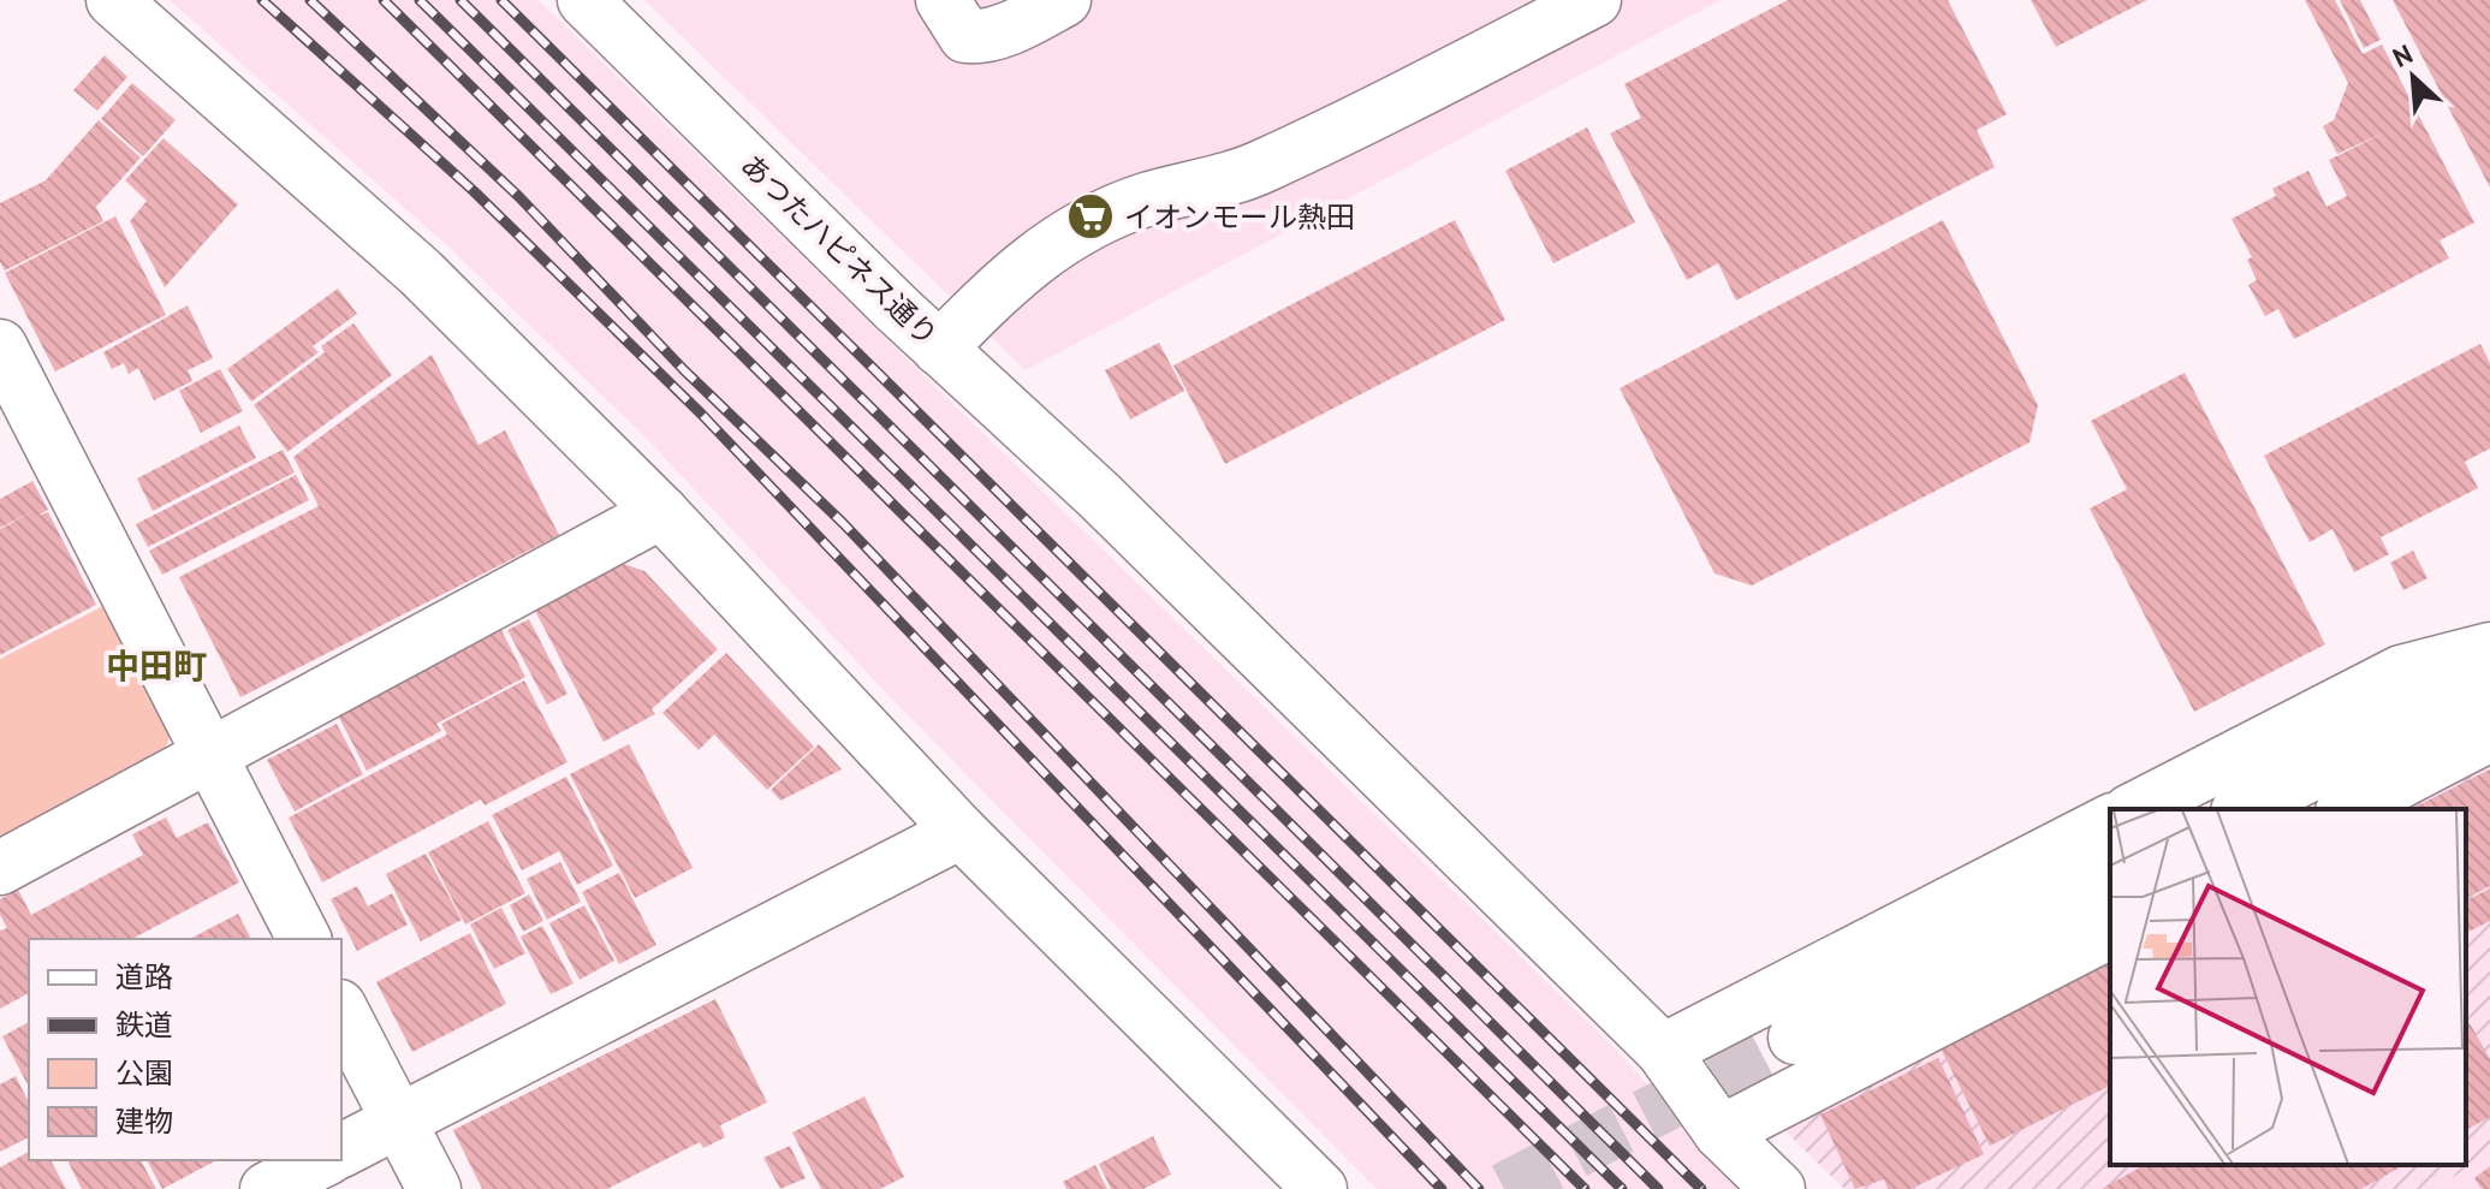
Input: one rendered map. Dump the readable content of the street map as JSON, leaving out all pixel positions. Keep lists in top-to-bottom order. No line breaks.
{"streets":{"street":["あつたハピネス通り"]},"districts":["中田町"],"places":{"supermarket":["イオンモール熱田"]},"legend":["道路","鉄道","公園","建物"],"north":"top left"}
